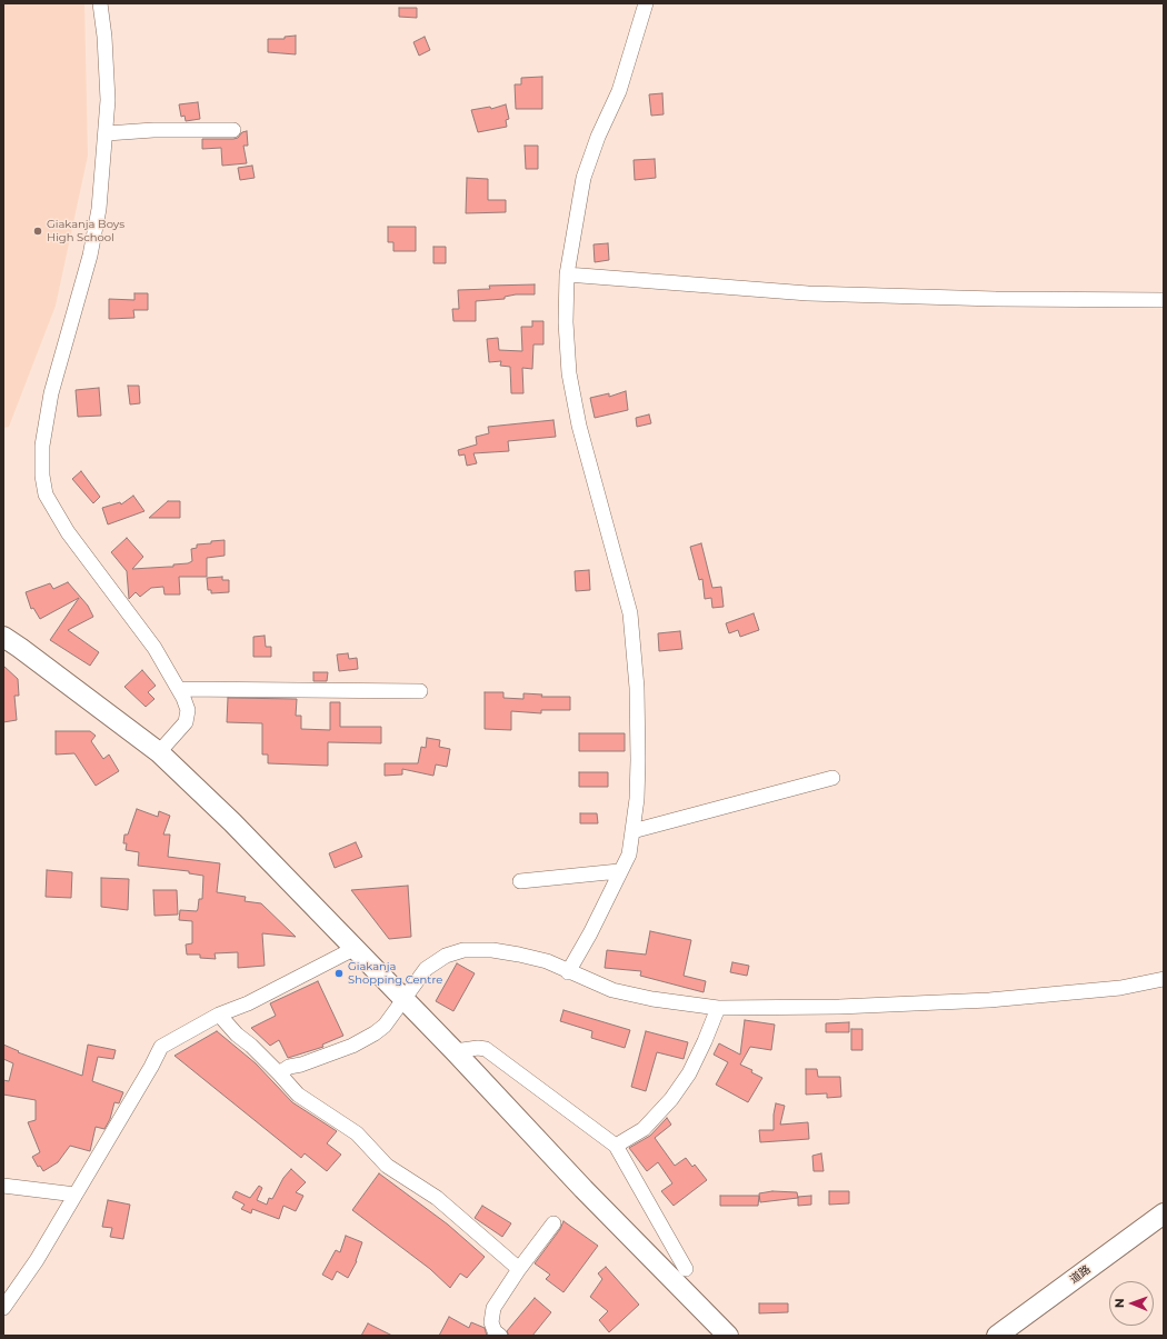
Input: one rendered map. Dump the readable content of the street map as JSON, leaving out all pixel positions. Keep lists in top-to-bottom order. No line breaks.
{"streets":{"main road":["道路"]},"places":["Giakanja Boys High School","Giakanja Shopping Centre"],"north":"left"}
